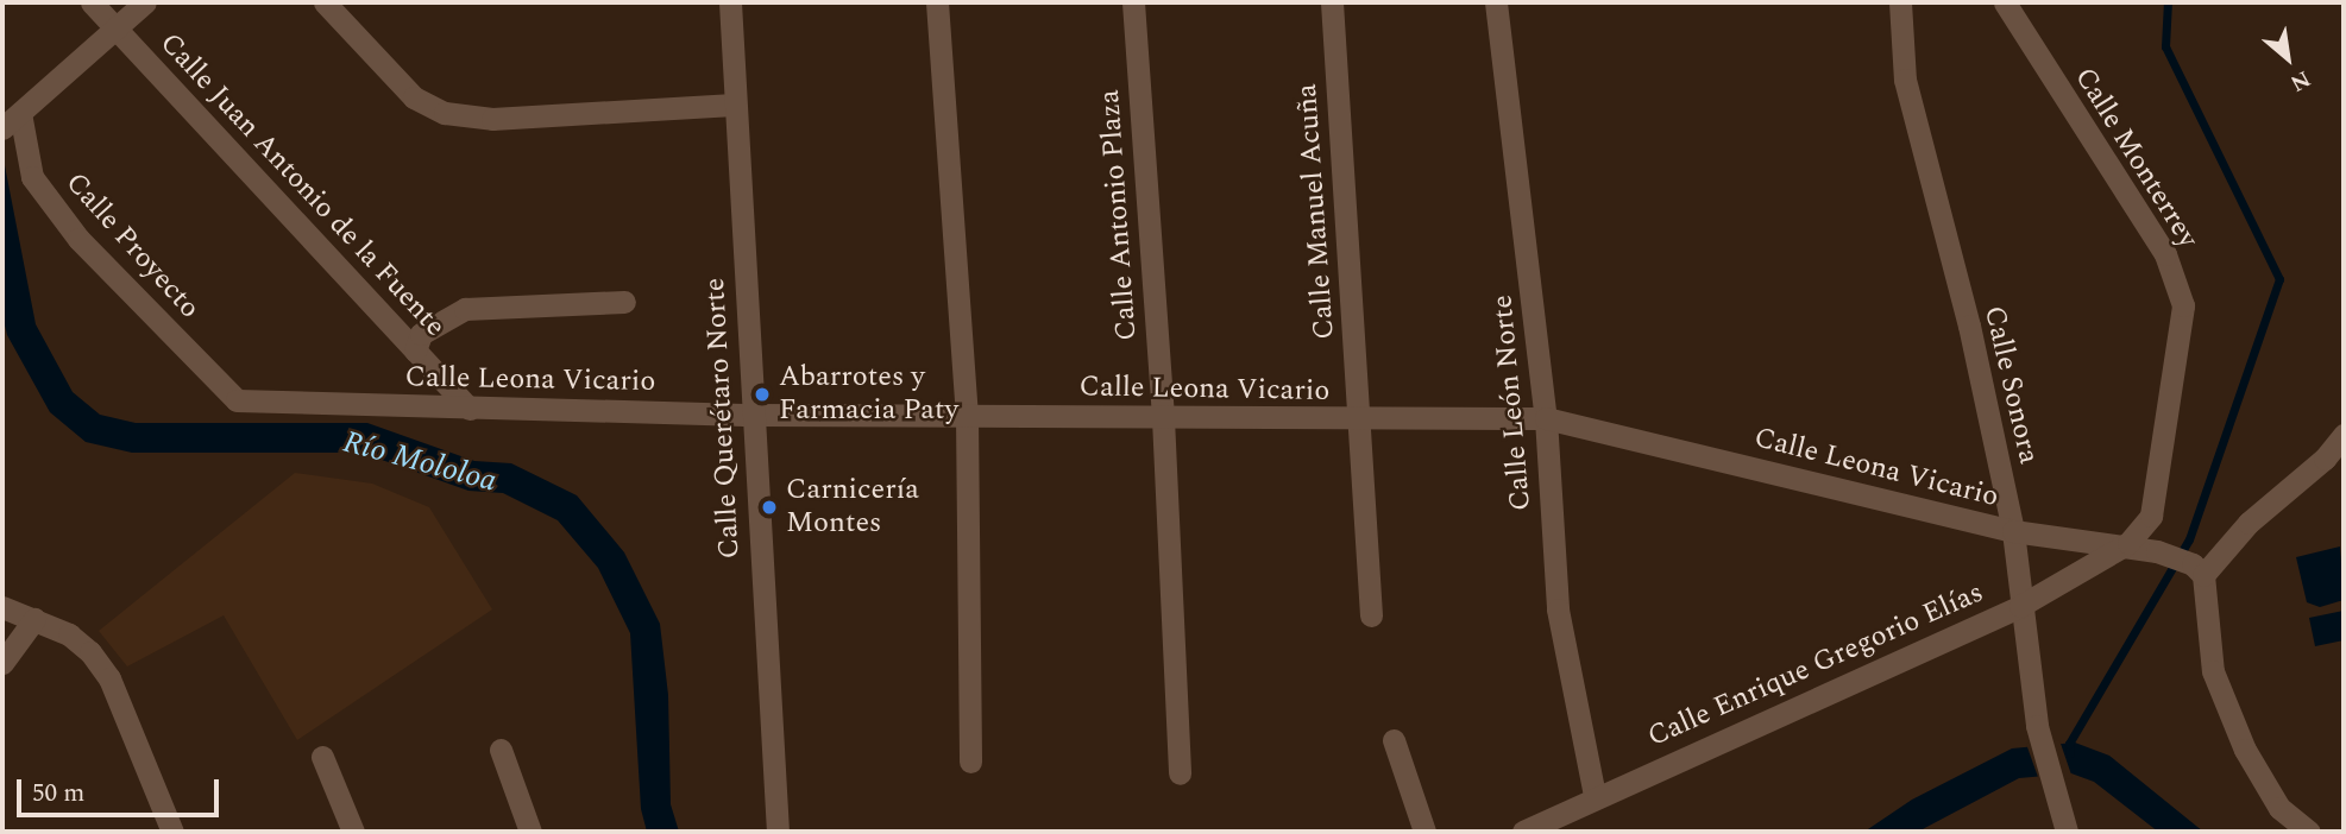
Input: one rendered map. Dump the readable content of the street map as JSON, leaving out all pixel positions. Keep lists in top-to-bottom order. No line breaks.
{"streets":{"street":["Calle Monterrey","Calle Juan Antonio de la Fuente","Calle Manuel Acuña","Calle Antonio Plaza","Calle Proyecto","Calle Leona Vicario","Calle Sonora","Calle León Norte","Calle Querétaro Norte","Calle Enrique Gregorio Elías"]},"crossings":[["Calle Monterrey","Calle Leona Vicario"],["Calle Monterrey","Calle Enrique Gregorio Elías"],["Calle Juan Antonio de la Fuente","Calle Leona Vicario"],["Calle Manuel Acuña","Calle Leona Vicario"],["Calle Antonio Plaza","Calle Leona Vicario"],["Calle Proyecto","Calle Leona Vicario"],["Calle Leona Vicario","Calle Sonora"],["Calle Leona Vicario","Calle León Norte"],["Calle Leona Vicario","Calle Querétaro Norte"],["Calle Leona Vicario","Calle Enrique Gregorio Elías"],["Calle Sonora","Calle Enrique Gregorio Elías"],["Calle León Norte","Calle Enrique Gregorio Elías"]],"water":["Río Mololoa"],"places":["Abarrotes y Farmacia Paty","Carnicería Montes"],"scale_bar":"50 m","north":"bottom right"}
